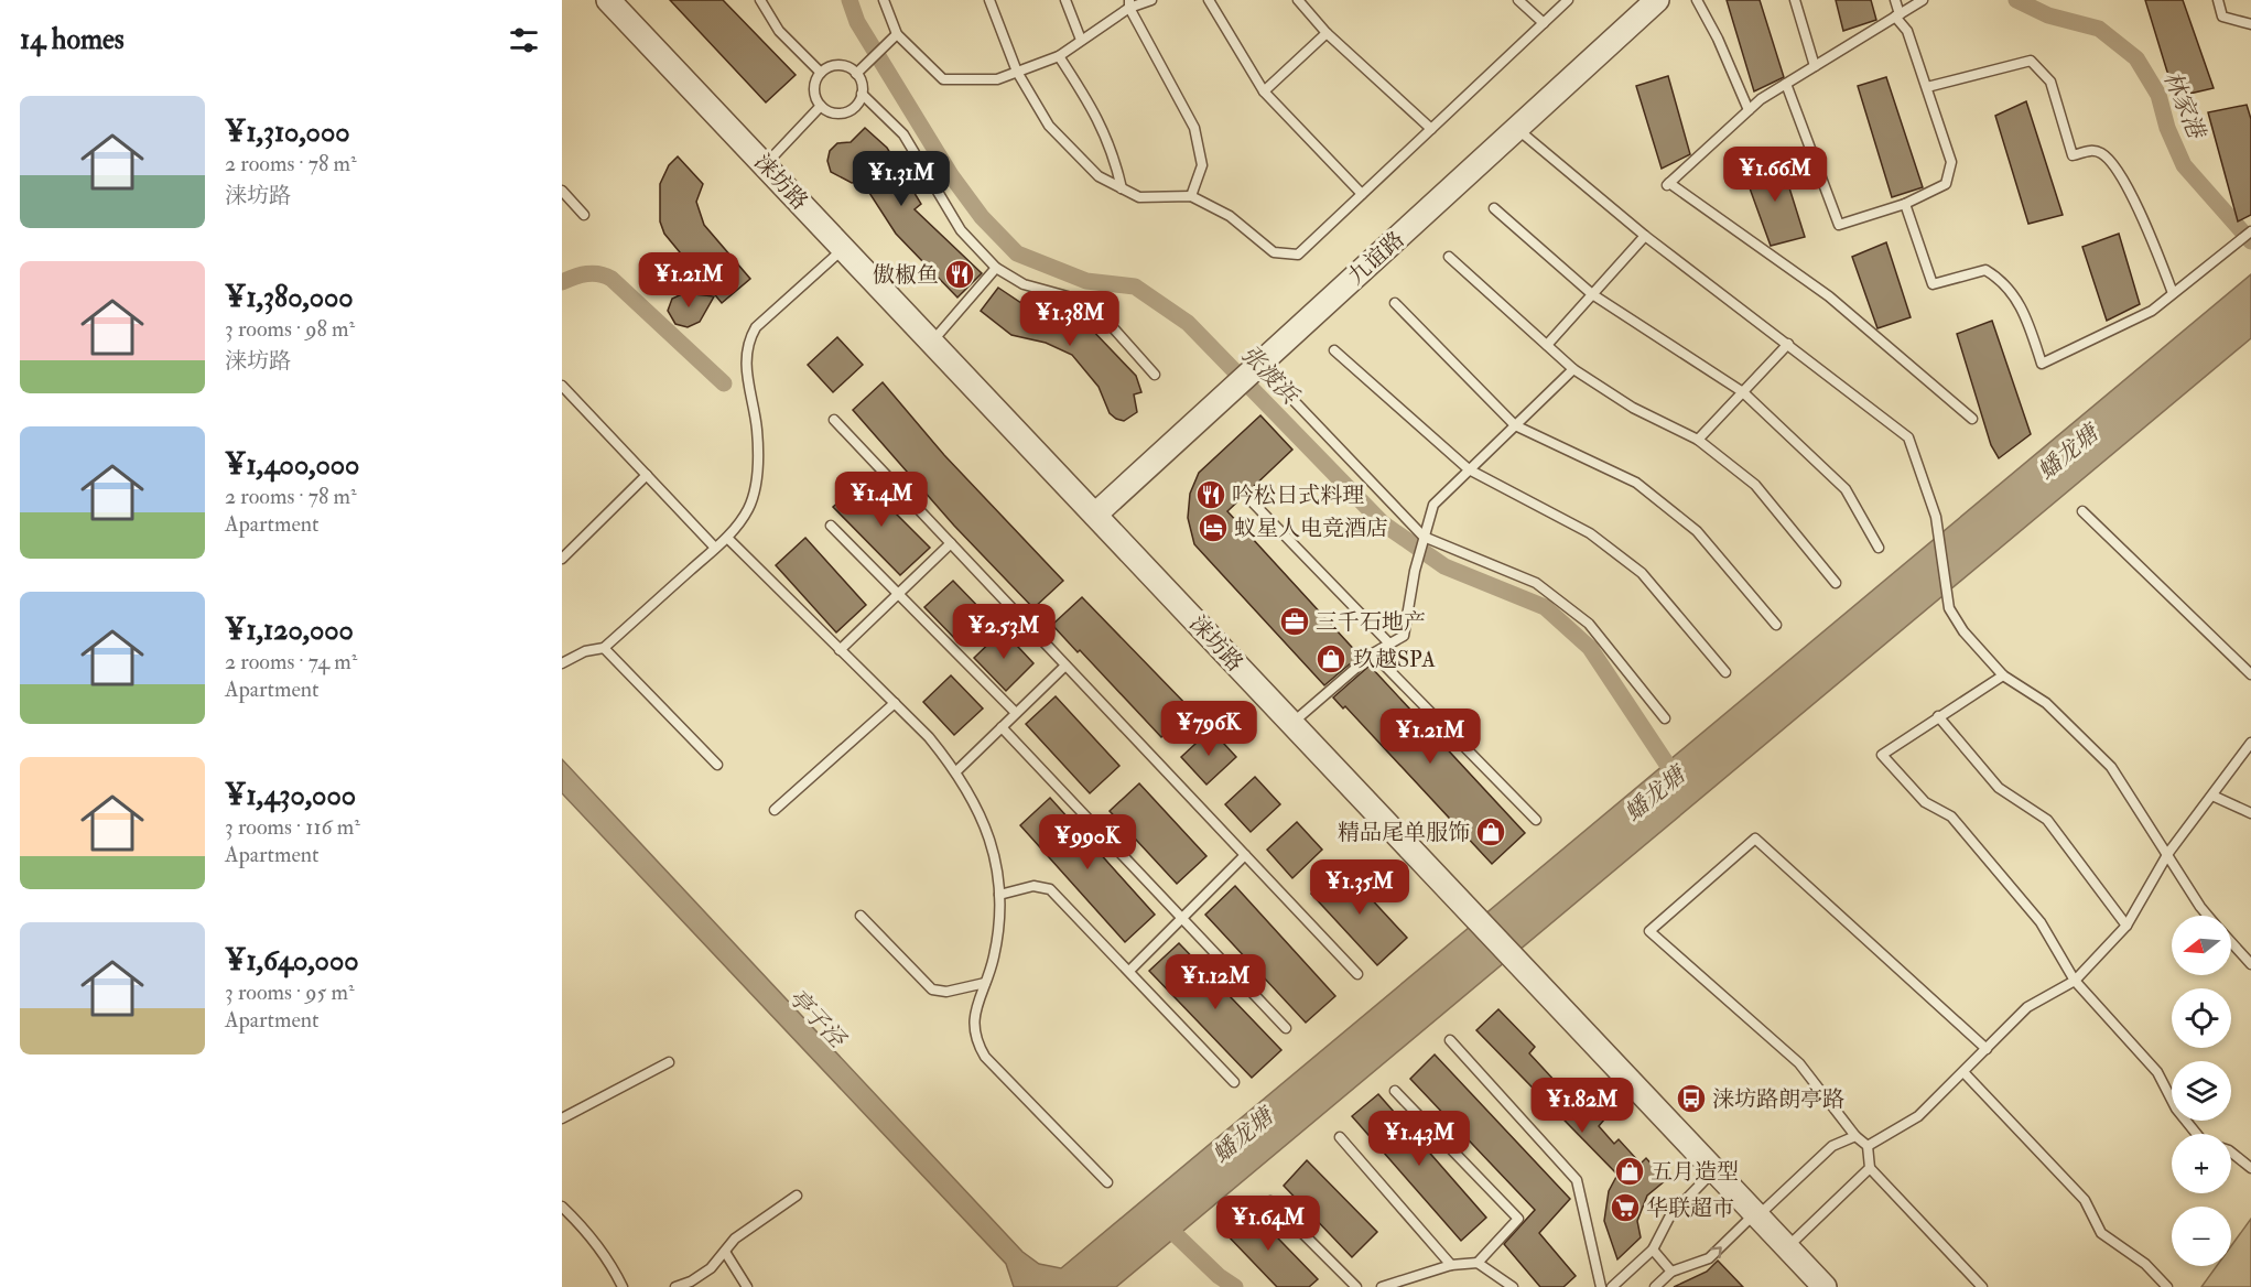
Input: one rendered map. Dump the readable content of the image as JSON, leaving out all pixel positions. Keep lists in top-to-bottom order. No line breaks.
{"streets":{"street":["涞坊路","九谊路"]},"crossings":[["涞坊路","九谊路"]],"water":["林家港","张渡浜","蟠龙塘","亭子泾"],"places":{"restaurant":["傲椒鱼","吟松日式料理"],"hotel":["蚁星人电竞酒店"],"office":["三千石地产"],"shop":["玖越SPA","精品尾单服饰","五月造型"],"bus stop":["涞坊路朗亭路"],"supermarket":["华联超市"]},"north":"left","page":{"heading":"14 homes","list":[{"name":"¥1,310,000","note":"2 rooms · 78 m² · 涞坊路"},{"name":"¥1,380,000","note":"3 rooms · 98 m² · 涞坊路"},{"name":"¥1,400,000","note":"2 rooms · 78 m² · Apartment"},{"name":"¥1,120,000","note":"2 rooms · 74 m² · Apartment"},{"name":"¥1,430,000","note":"3 rooms · 116 m² · Apartment"},{"name":"¥1,640,000","note":"3 rooms · 95 m² · Apartment"}],"price":["¥1.66M","¥1.31M","¥1.21M","¥1.38M","¥1.4M","¥2.53M","¥796K","¥1.21M","¥990K","¥1.35M","¥1.12M","¥1.82M","¥1.43M","¥1.64M"],"map_buttons":["+","−"]}}
